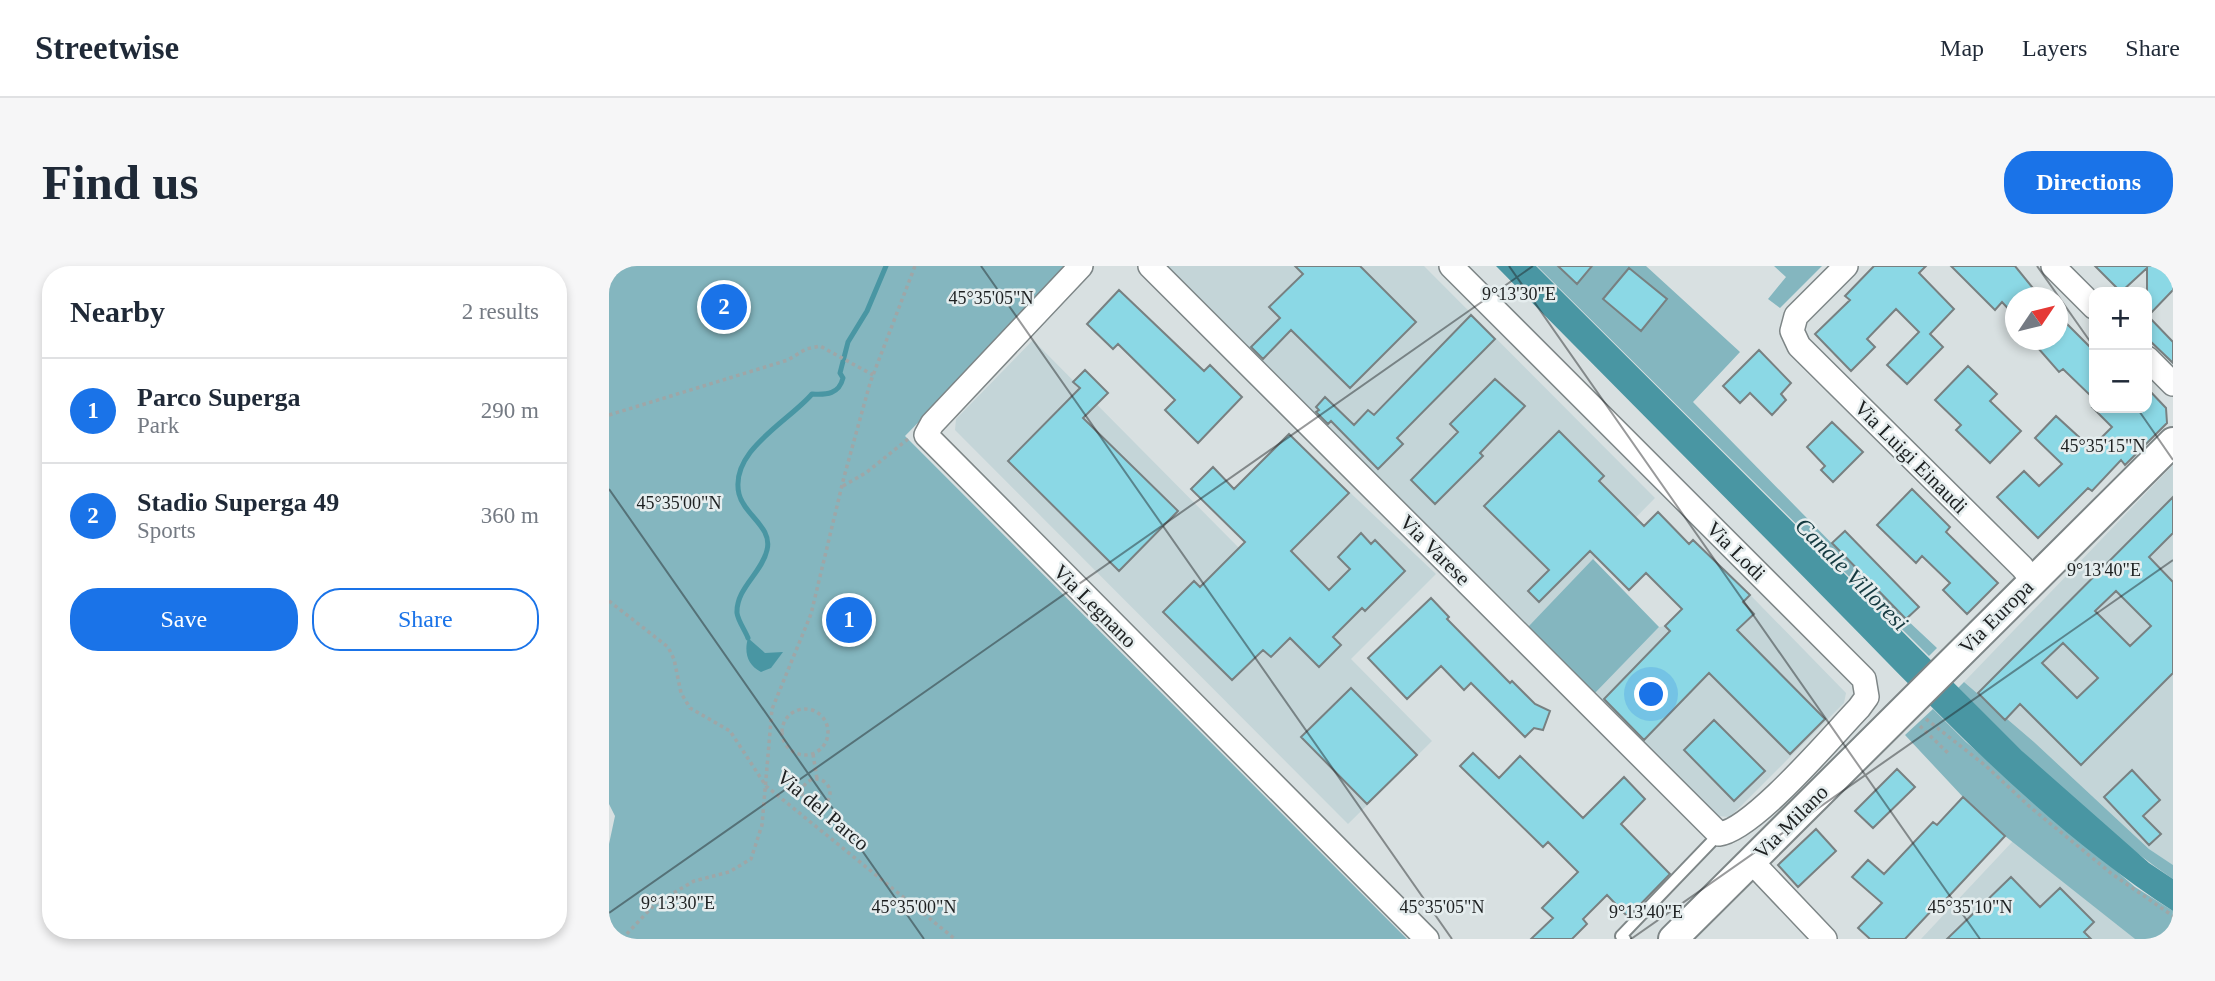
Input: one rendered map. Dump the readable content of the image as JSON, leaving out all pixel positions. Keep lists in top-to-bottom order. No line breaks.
{"streets":{"street":["Via Luigi Einaudi","Via Varese","Via Lodi","Via Legnano","Via Europa","Via Milano"],"path":["Via del Parco"]},"crossings":[["Via Luigi Einaudi","Via Europa"],["Via Varese","Via Lodi"],["Via Europa","Via Milano"]],"water":["Canale Villoresi"],"north":"top right","page":{"header":"Streetwise","nav":["Map","Layers","Share"],"buttons":["Directions",["Save","Share"]],"title":"Find us","heading":["Nearby","2 results"],"pins":["2","1"],"map_buttons":["+","−"],"list":[{"mark":"1","name":"Parco Superga","note":"Park","value":"290 m"},{"mark":"2","name":"Stadio Superga 49","note":"Sports","value":"360 m"}]},"coordinates":["9°13'30\"E","45°35'05\"N","45°35'15\"N","45°35'00\"N","9°13'40\"E","45°35'10\"N"]}
